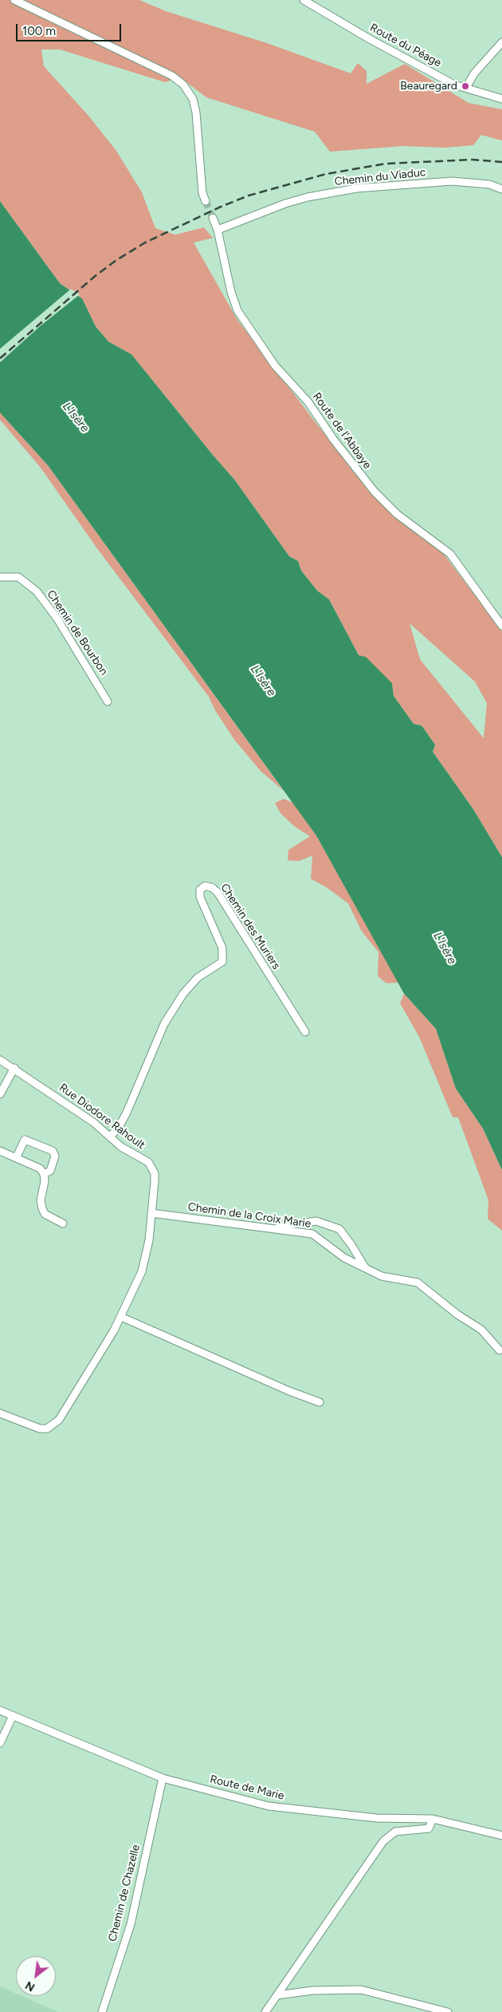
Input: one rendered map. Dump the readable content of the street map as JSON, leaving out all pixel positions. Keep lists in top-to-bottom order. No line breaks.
{"streets":{"street":["Route du Péage","Chemin du Viaduc","Route de l'Abbaye","Chemin de Bourbon","Chemin des Muriers","Rue Diodore Rahoult","Chemin de la Croix Marie","Route de Marie","Chemin de Chazelle"]},"crossings":[["Chemin du Viaduc","Route de l'Abbaye"],["Chemin des Muriers","Rue Diodore Rahoult"],["Rue Diodore Rahoult","Chemin de la Croix Marie"],["Route de Marie","Chemin de Chazelle"]],"water":["L'Isère"],"places":["Beauregard"],"scale_bar":"100 m","north":"bottom left"}
